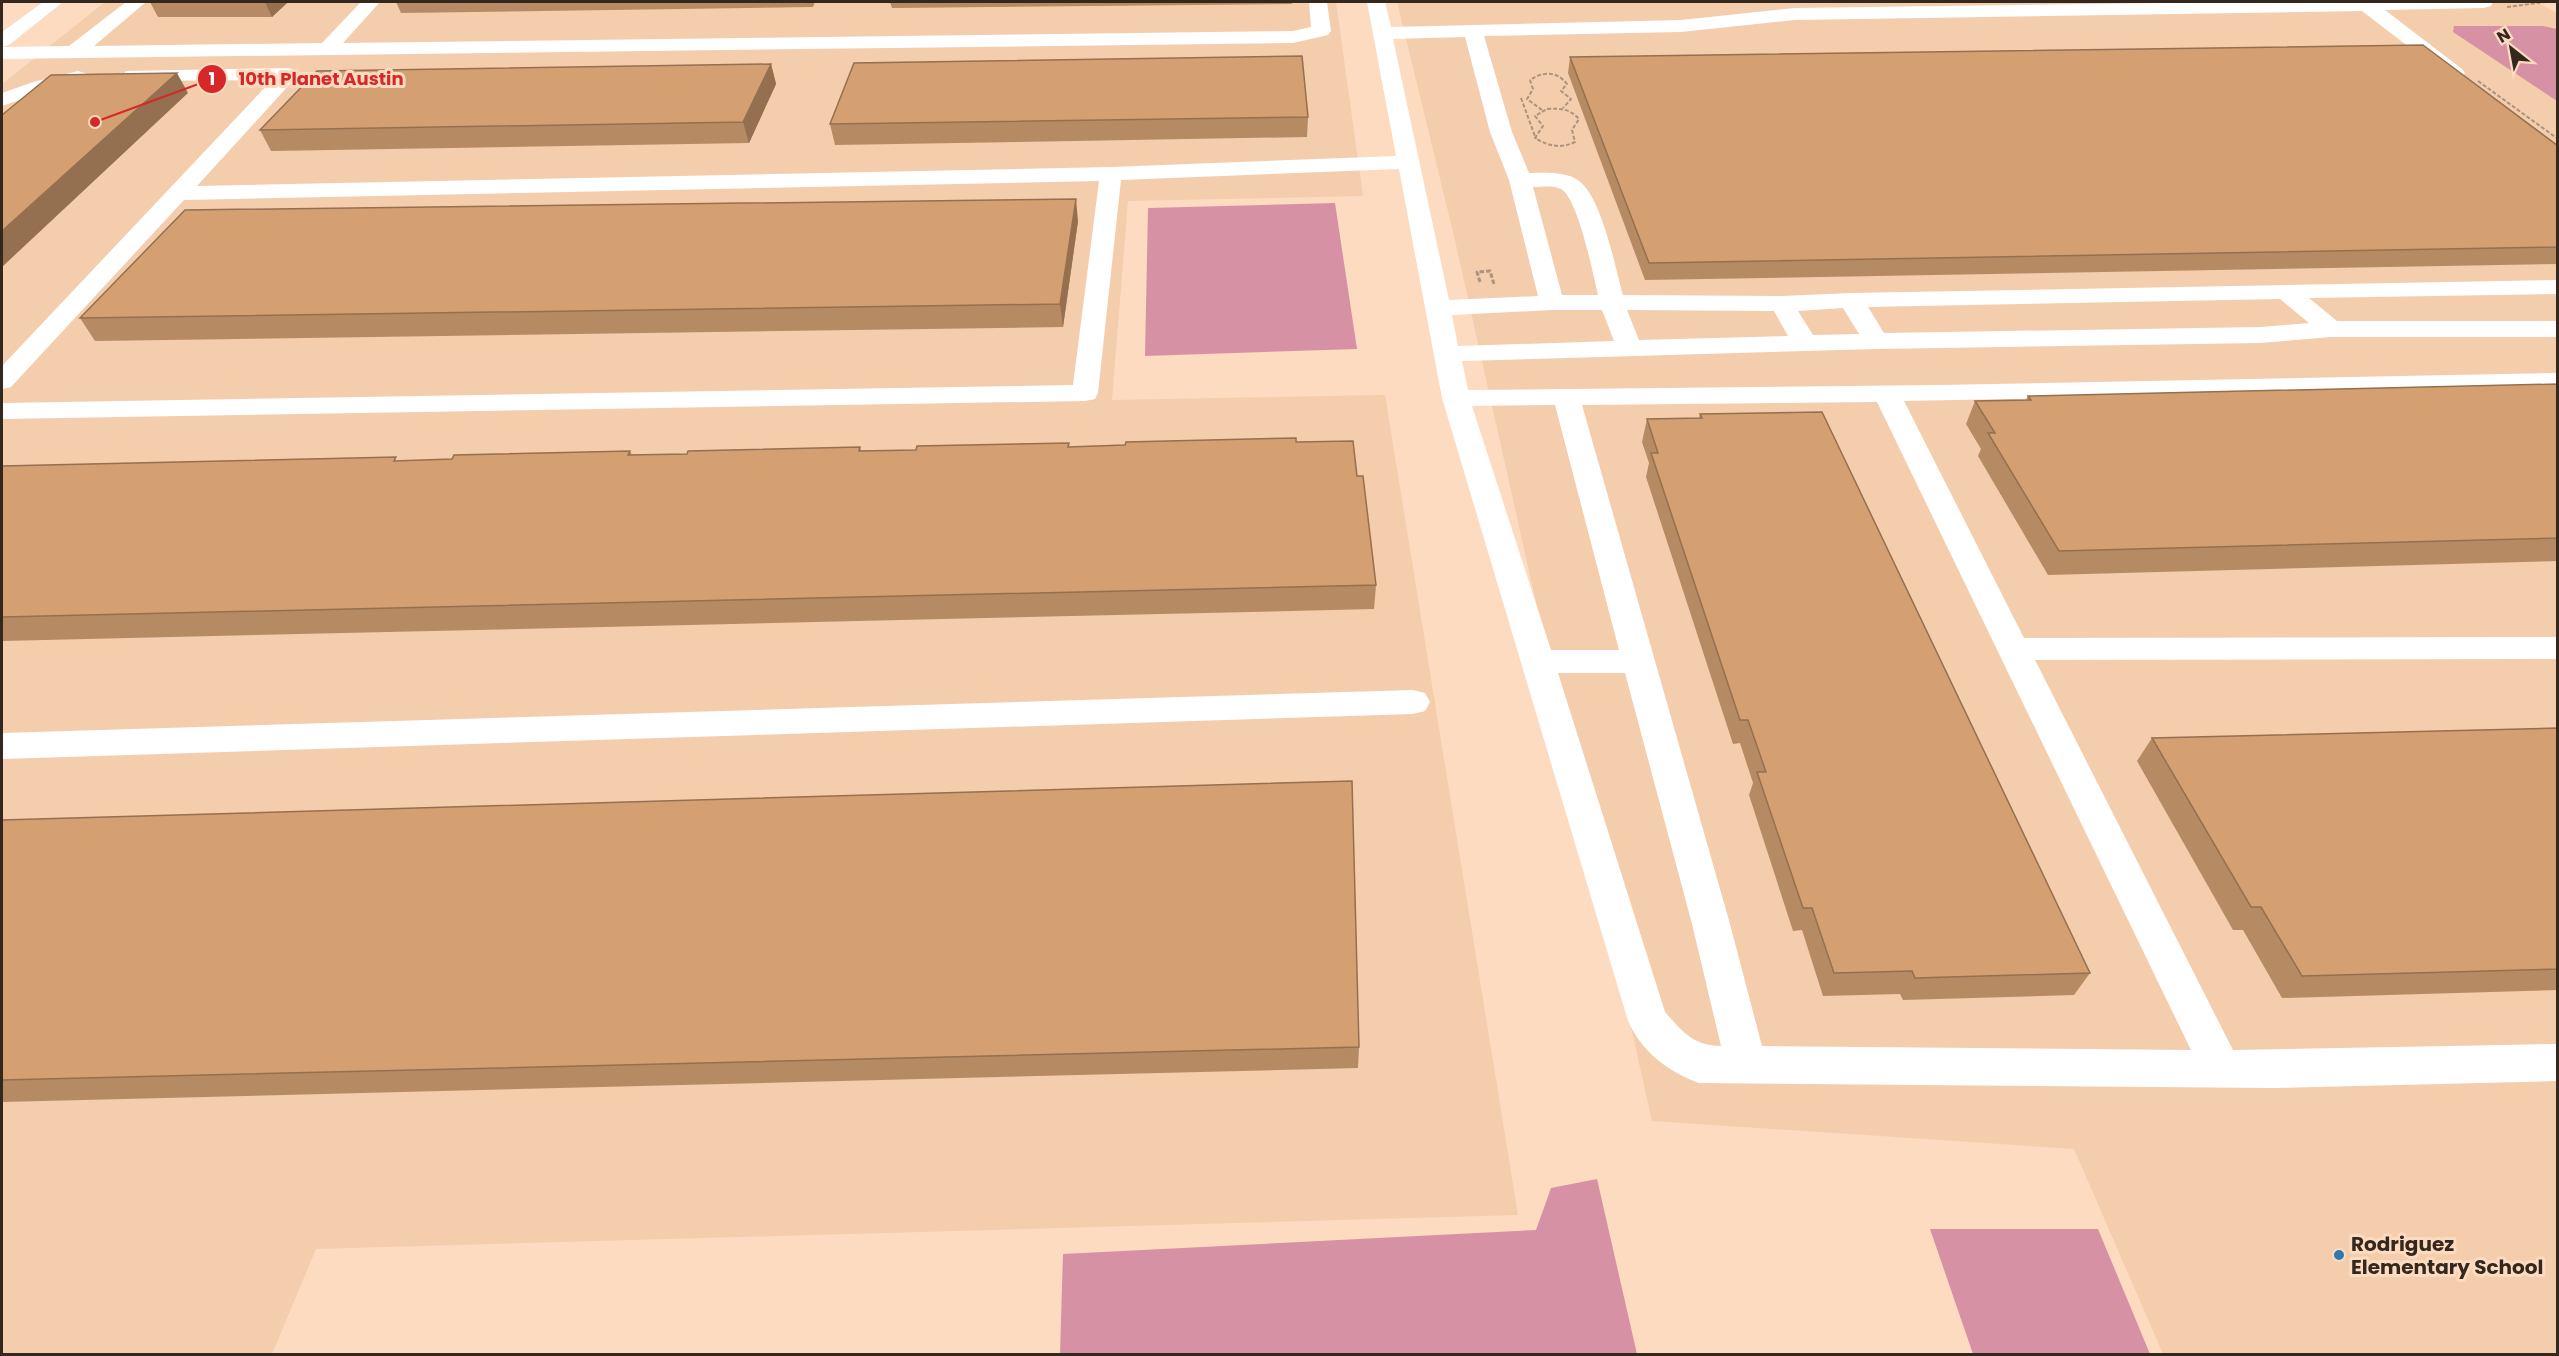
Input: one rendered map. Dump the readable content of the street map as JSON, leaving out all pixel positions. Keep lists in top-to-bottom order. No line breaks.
{"places":["10th Planet Austin","Rodriguez Elementary School"],"north":"top left"}
